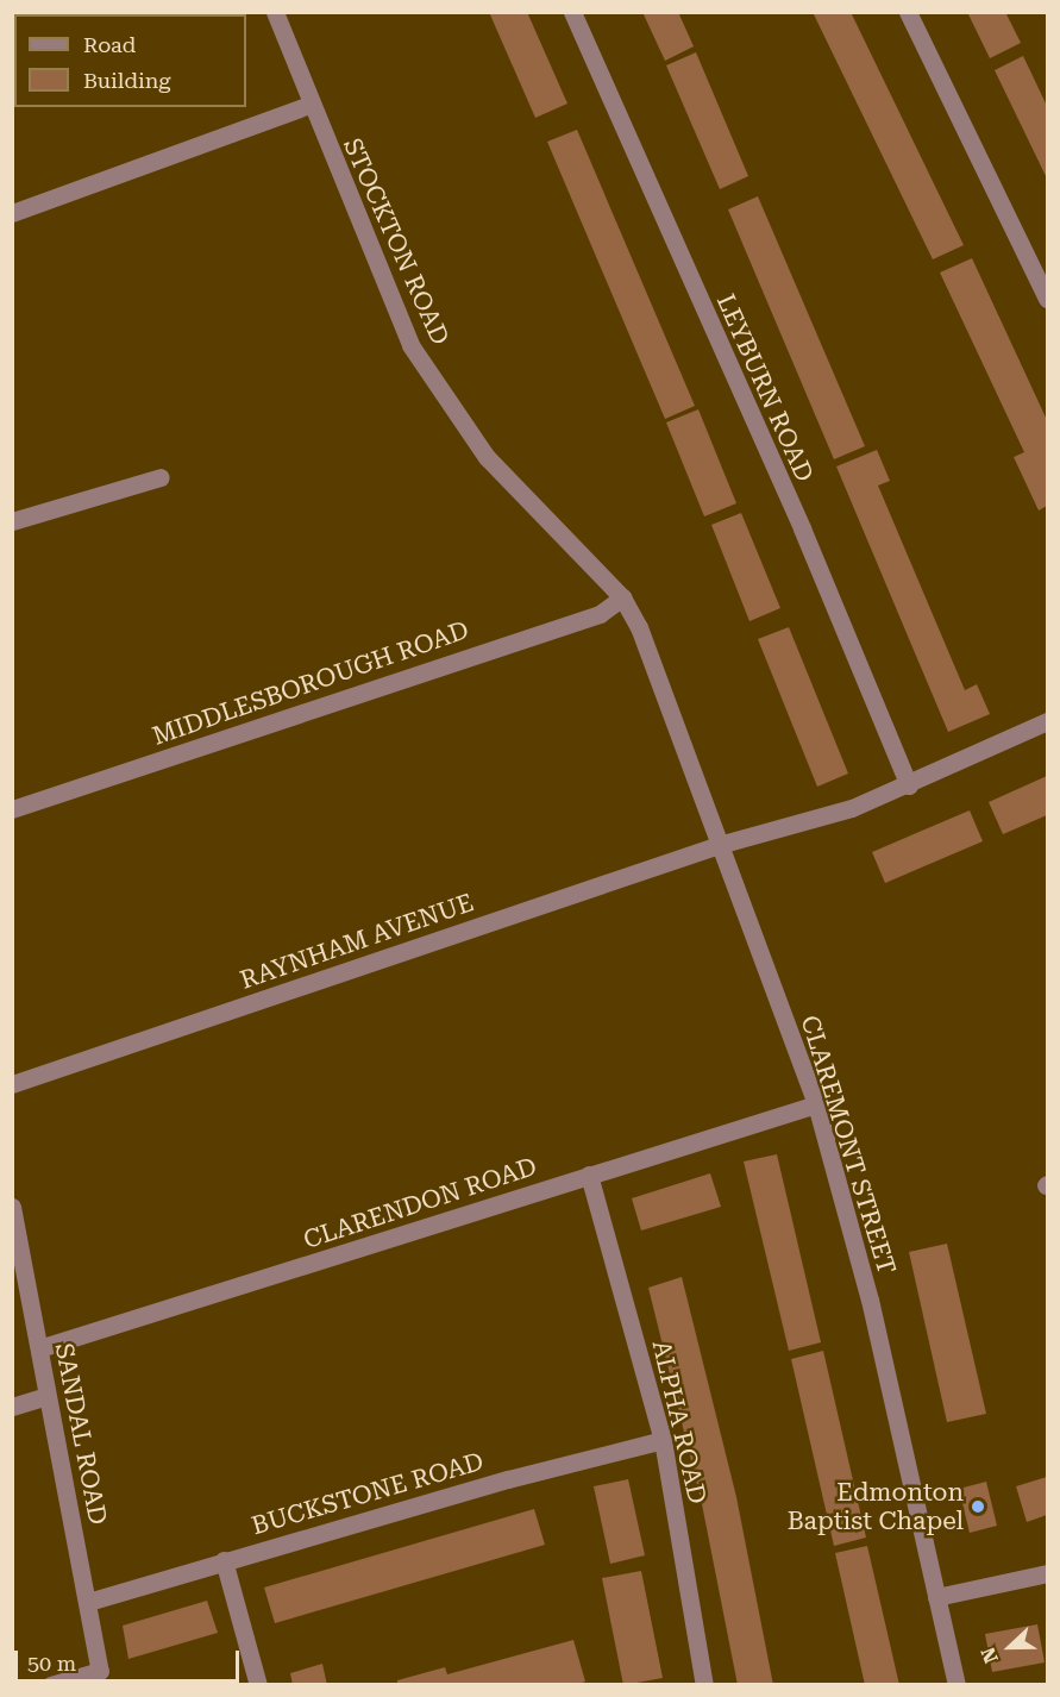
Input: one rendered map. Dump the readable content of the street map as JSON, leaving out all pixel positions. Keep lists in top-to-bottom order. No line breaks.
{"streets":{"street":["STOCKTON ROAD","LEYBURN ROAD","MIDDLESBOROUGH ROAD","RAYNHAM AVENUE","CLAREMONT STREET","CLARENDON ROAD","ALPHA ROAD","SANDAL ROAD","BUCKSTONE ROAD"]},"crossings":[["STOCKTON ROAD","MIDDLESBOROUGH ROAD"],["STOCKTON ROAD","CLAREMONT STREET"],["LEYBURN ROAD","RAYNHAM AVENUE"],["MIDDLESBOROUGH ROAD","CLAREMONT STREET"],["RAYNHAM AVENUE","CLAREMONT STREET"],["CLAREMONT STREET","CLARENDON ROAD"],["CLARENDON ROAD","ALPHA ROAD"],["CLARENDON ROAD","SANDAL ROAD"],["ALPHA ROAD","BUCKSTONE ROAD"],["SANDAL ROAD","BUCKSTONE ROAD"]],"places":["Edmonton Baptist Chapel"],"legend":["Road","Building"],"scale_bar":"50 m","north":"left"}
